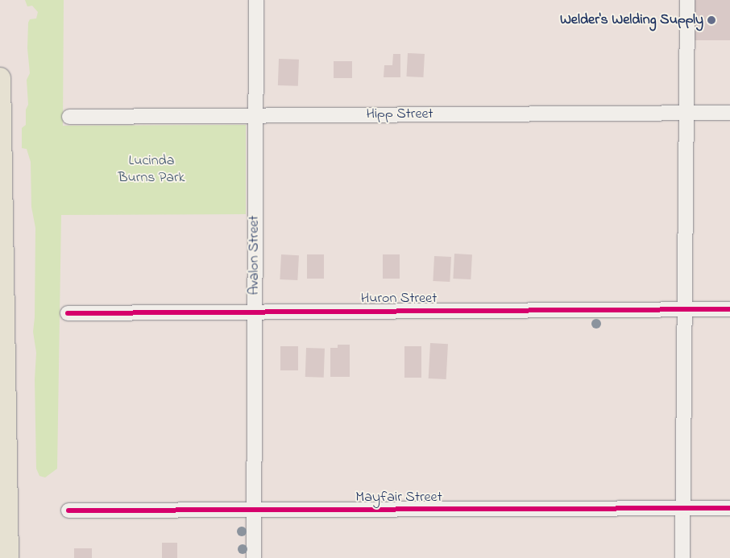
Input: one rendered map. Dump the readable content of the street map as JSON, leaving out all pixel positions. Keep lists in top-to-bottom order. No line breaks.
{"streets":{"street":["Hipp Street","Avalon Street","Huron Street","Mayfair Street"]},"crossings":[["Hipp Street","Avalon Street"],["Avalon Street","Huron Street"],["Avalon Street","Mayfair Street"]],"parks":["Lucinda Burns Park"],"places":["Welder's Welding Supply"]}
